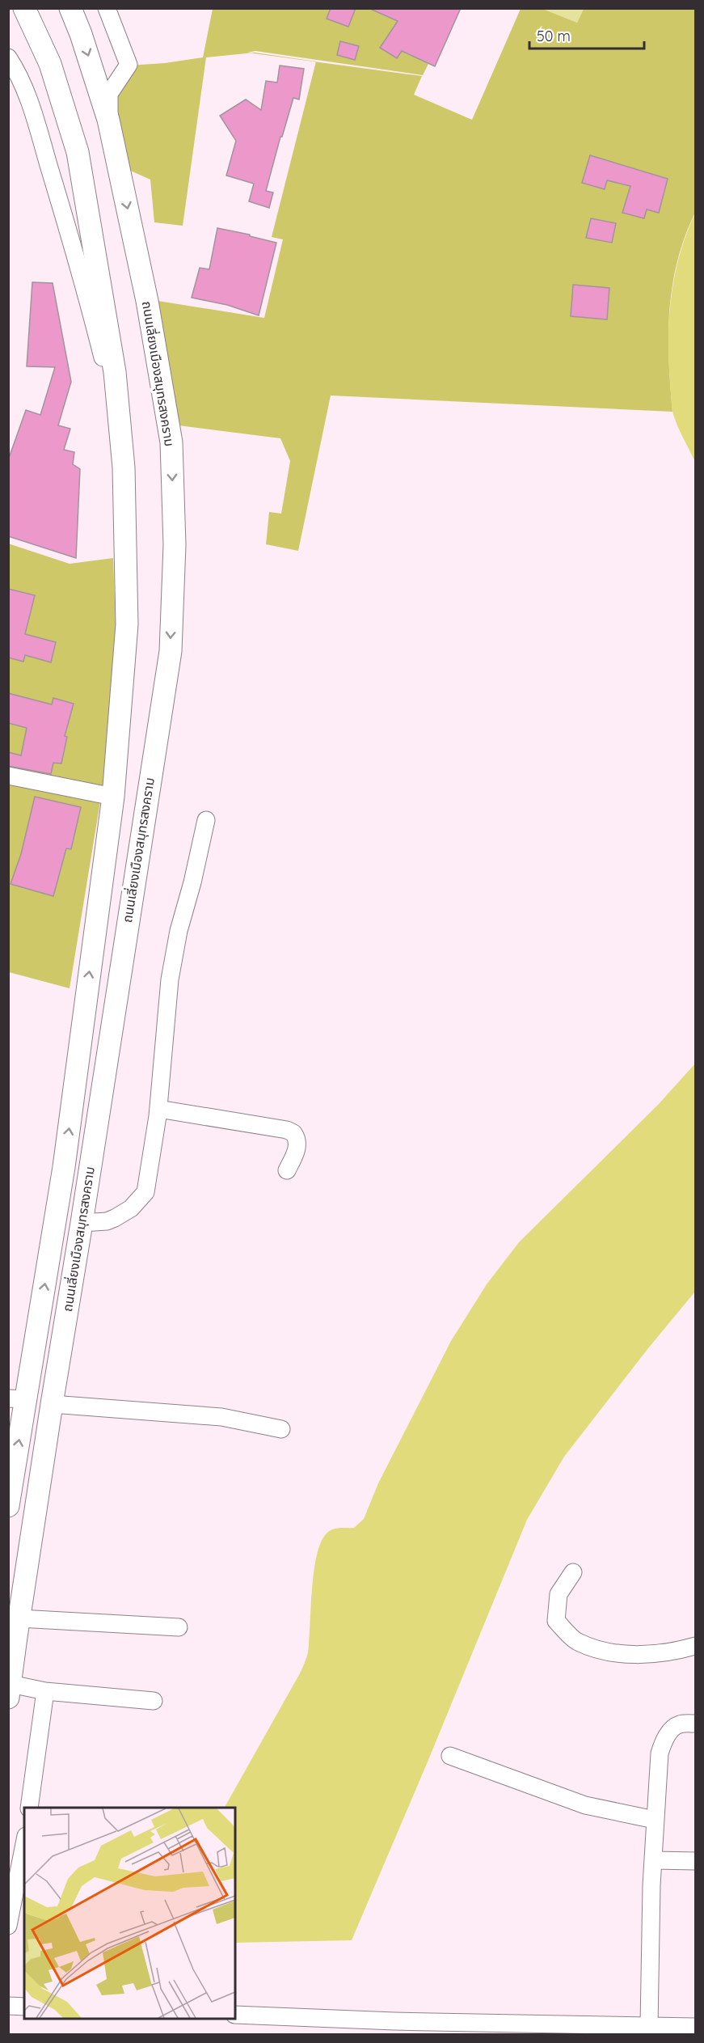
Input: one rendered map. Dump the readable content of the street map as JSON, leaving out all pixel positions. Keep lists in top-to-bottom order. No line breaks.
{"streets":{"main road":["ถนนเลี่ยงเมืองสมุทรสงคราม"]},"scale_bar":"50 m"}
